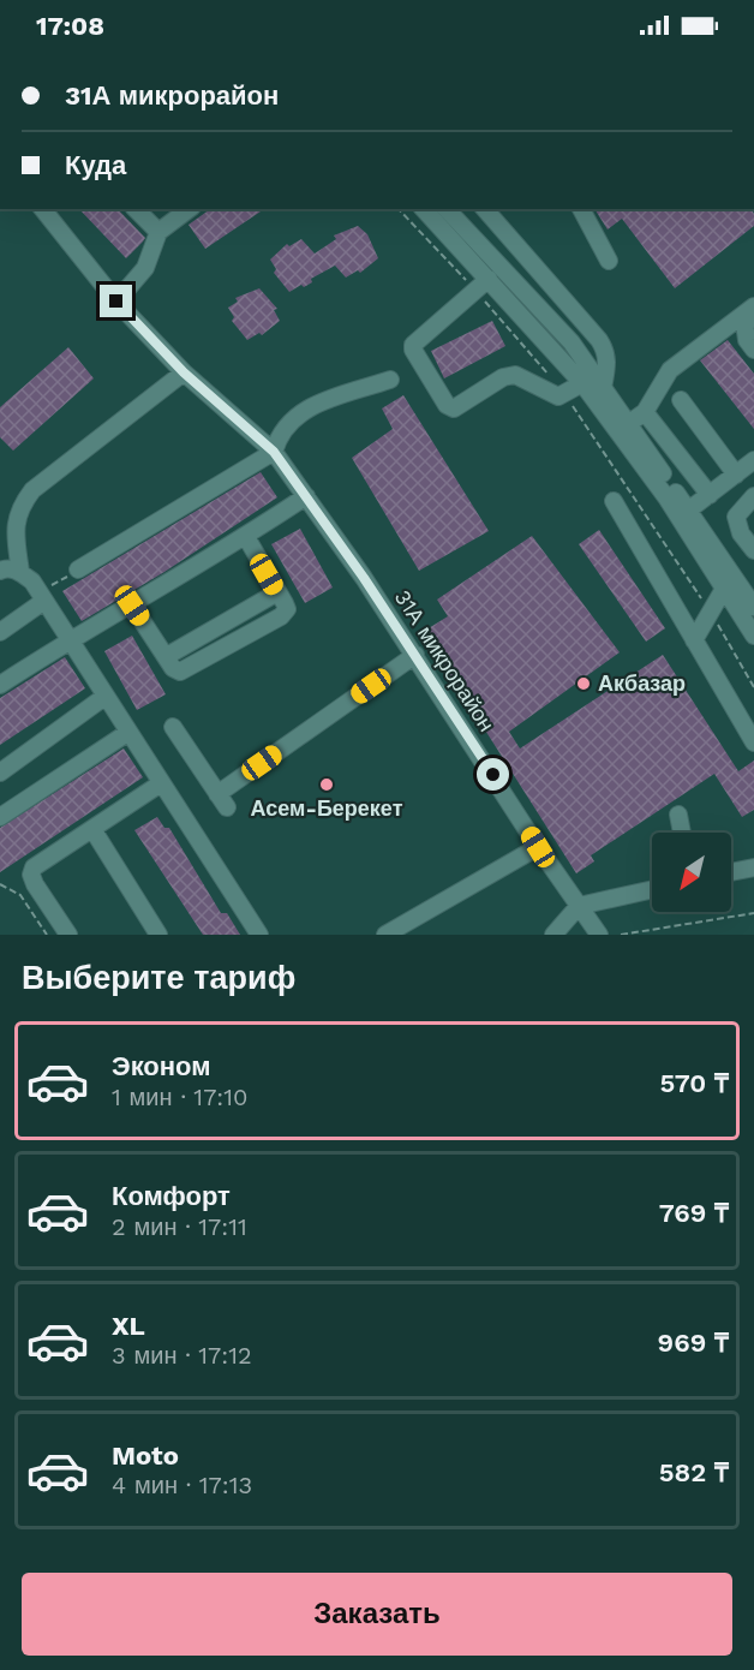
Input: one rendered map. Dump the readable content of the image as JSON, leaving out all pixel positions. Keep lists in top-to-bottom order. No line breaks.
{"streets":{"street":["31А микрорайон"]},"places":["Акбазар","Асем-Берекет"],"north":"bottom left","page":{"status":"17:08","banner":["31А микрорайон","Куда"],"heading":"Выберите тариф","list":[{"name":"Эконом","note":"1 мин · 17:10","value":"570 ₸"},{"name":"Комфорт","note":"2 мин · 17:11","value":"769 ₸"},{"name":"XL","note":"3 мин · 17:12","value":"969 ₸"},{"name":"Moto","note":"4 мин · 17:13","value":"582 ₸"}],"buttons":"Заказать"}}
